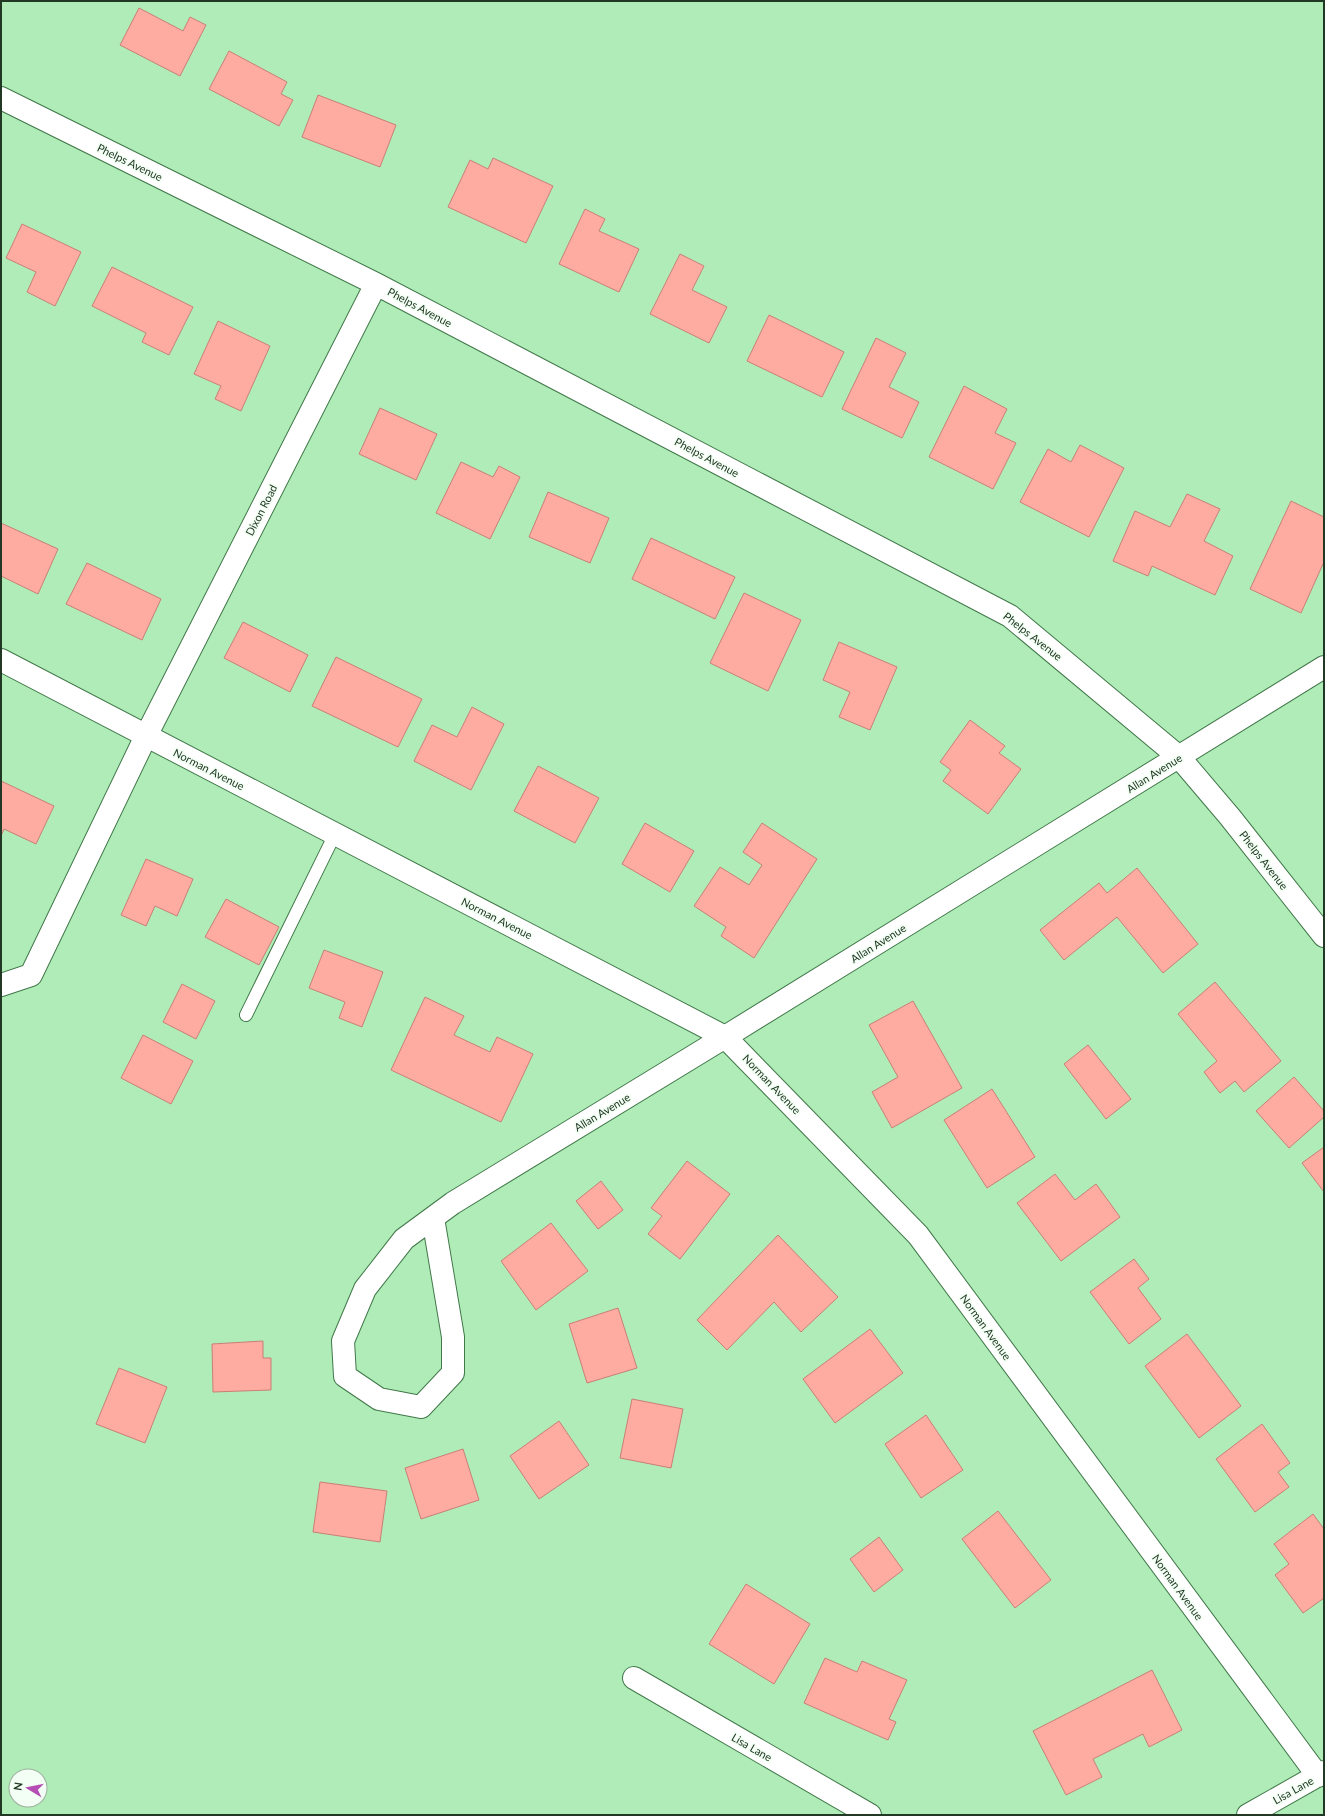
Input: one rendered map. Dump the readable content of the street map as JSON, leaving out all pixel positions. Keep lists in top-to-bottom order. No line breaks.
{"streets":{"street":["Phelps Avenue","Dixon Road","Norman Avenue","Allan Avenue","Lisa Lane"]},"crossings":[["Phelps Avenue","Dixon Road"],["Phelps Avenue","Allan Avenue"],["Dixon Road","Norman Avenue"],["Norman Avenue","Allan Avenue"],["Norman Avenue","Lisa Lane"]],"north":"left"}
